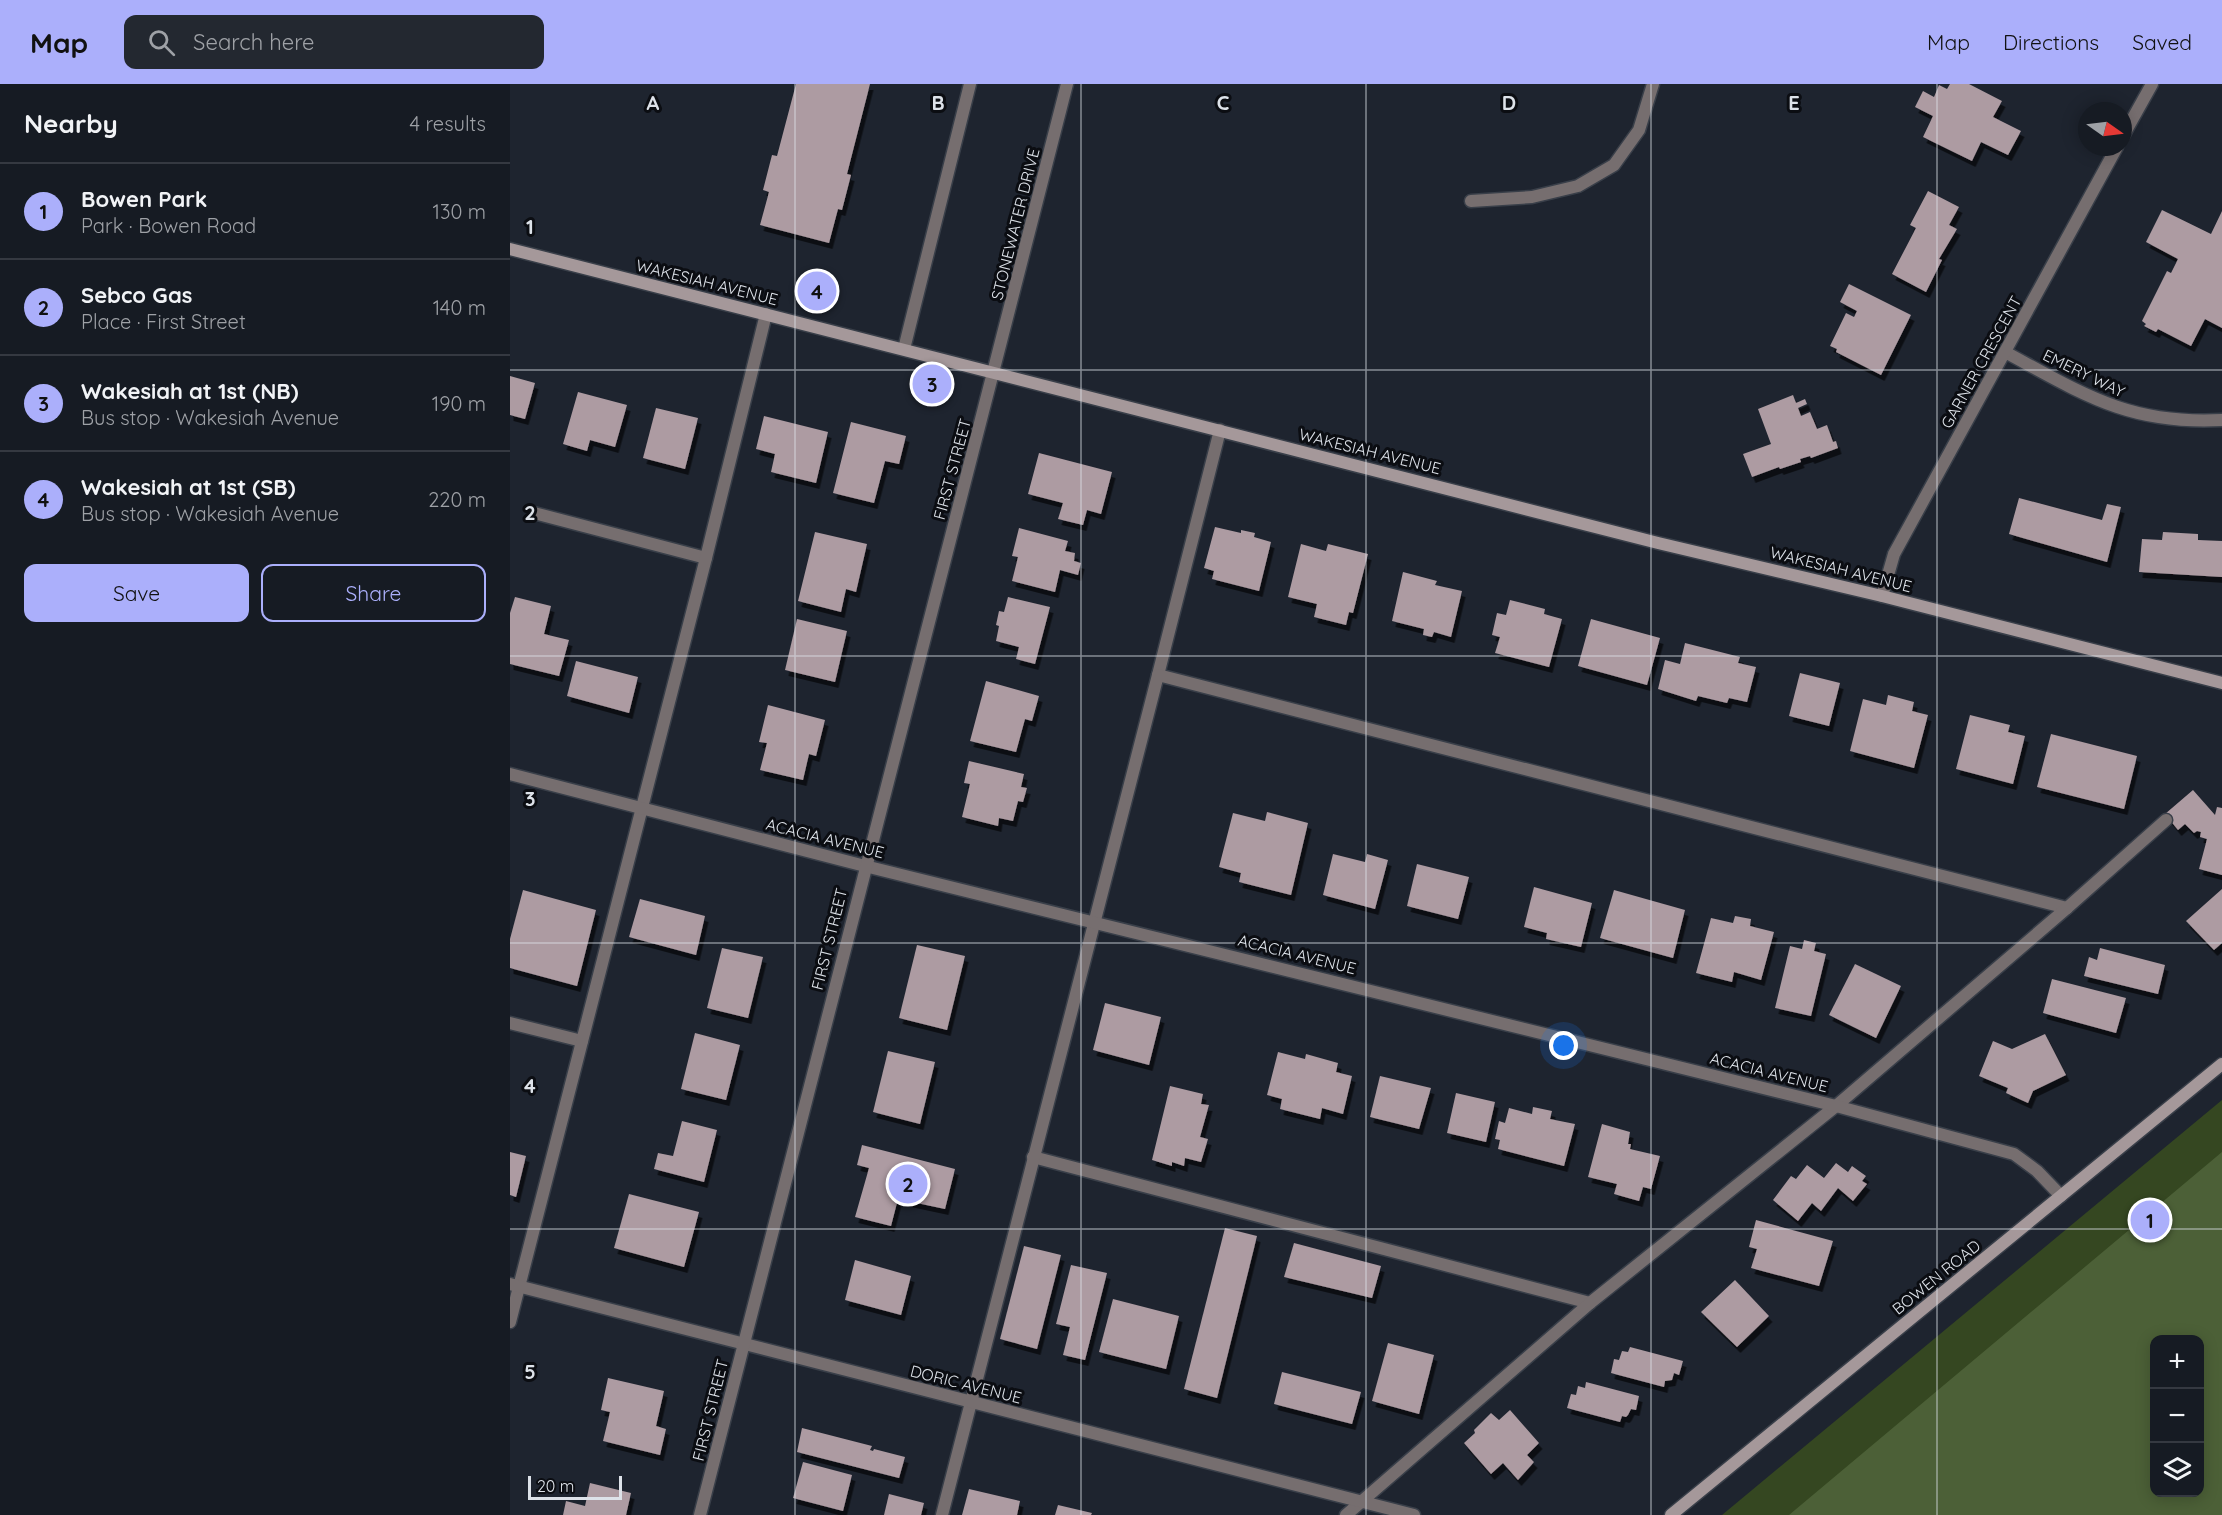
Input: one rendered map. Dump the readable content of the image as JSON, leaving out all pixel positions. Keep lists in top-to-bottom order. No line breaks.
{"streets":{"main road":["WAKESIAH AVENUE","BOWEN ROAD"],"street":["STONEWATER DRIVE","GARNER CRESCENT","EMERY WAY","FIRST STREET","ACACIA AVENUE","DORIC AVENUE"]},"crossings":[["STONEWATER DRIVE","WAKESIAH AVENUE"],["STONEWATER DRIVE","FIRST STREET"],["WAKESIAH AVENUE","GARNER CRESCENT"],["WAKESIAH AVENUE","FIRST STREET"],["GARNER CRESCENT","EMERY WAY"],["FIRST STREET","ACACIA AVENUE"],["FIRST STREET","DORIC AVENUE"],["ACACIA AVENUE","BOWEN ROAD"]],"scale_bar":"20 m","north":"right","page":{"header":"Map","search":"Search here","nav":["Map","Directions","Saved"],"heading":["Nearby","4 results"],"list":[{"mark":"1","name":"Bowen Park","note":"Park · Bowen Road","value":"130 m"},{"mark":"2","name":"Sebco Gas","note":"Place · First Street","value":"140 m"},{"mark":"3","name":"Wakesiah at 1st (NB)","note":"Bus stop · Wakesiah Avenue","value":"190 m"},{"mark":"4","name":"Wakesiah at 1st (SB)","note":"Bus stop · Wakesiah Avenue","value":"220 m"}],"pins":["4","3","2","1"],"buttons":["Save","Share"],"map_buttons":["+","−"],"scale":"20 m"},"grid":{"columns":["A","B","C","D","E"],"rows":["1","2","3","4","5"]}}
